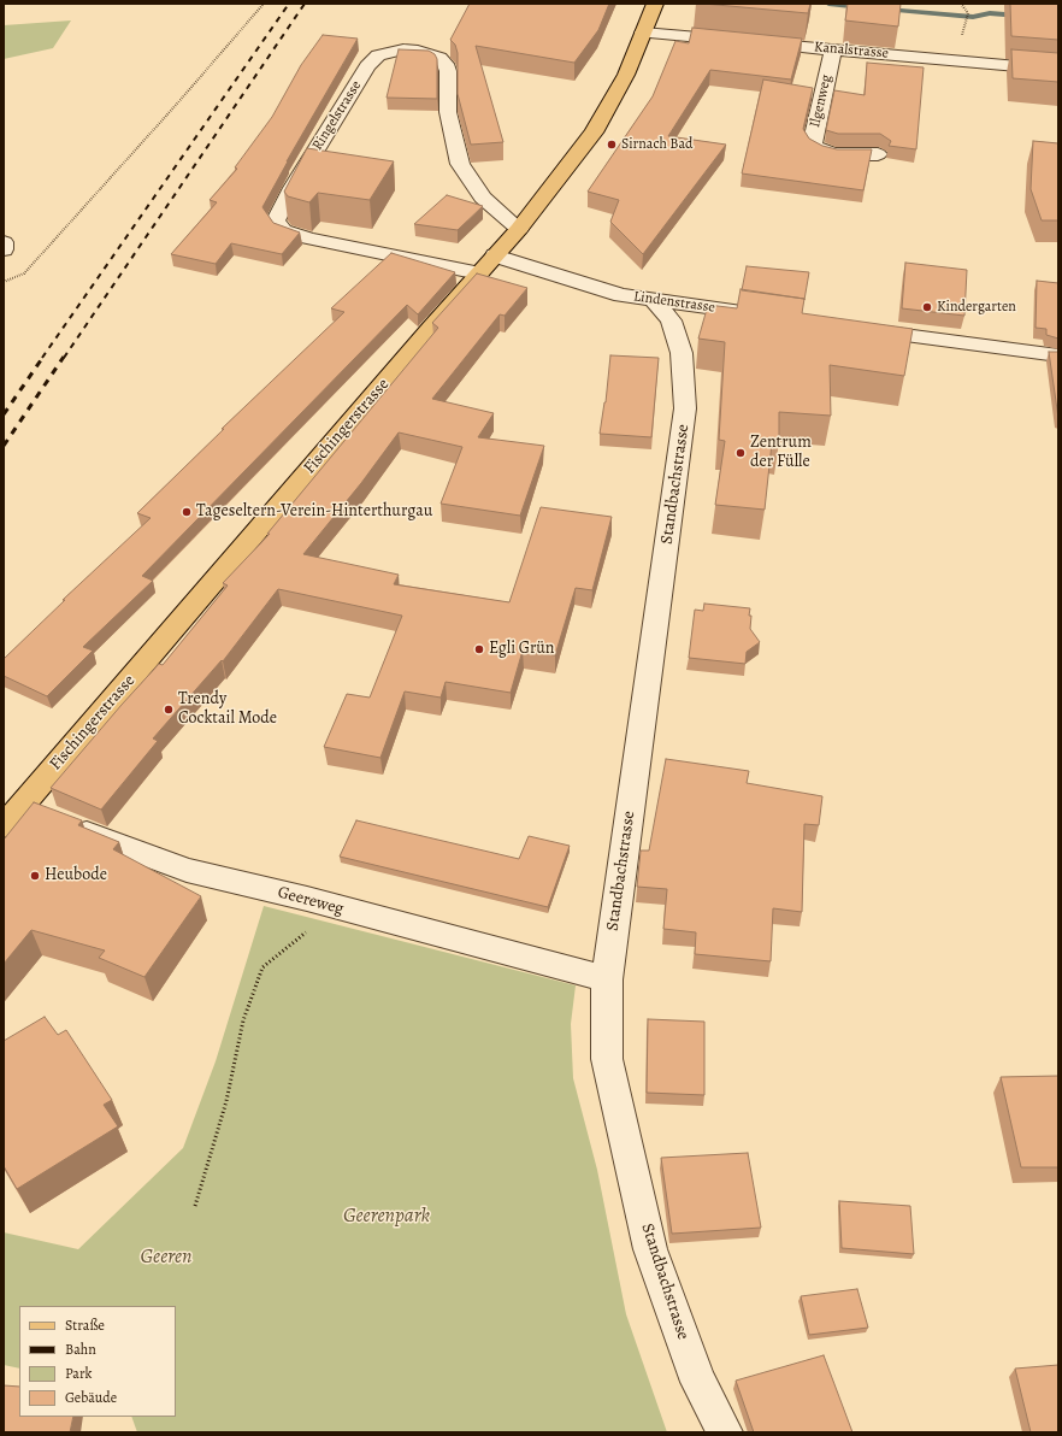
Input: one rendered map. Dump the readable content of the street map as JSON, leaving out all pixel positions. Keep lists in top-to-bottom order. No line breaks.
{"streets":{"main road":["Fischingerstrasse"],"street":["Kanalstrasse","Ilgenweg","Ringelstrasse","Lindenstrasse","Standbachstrasse","Geereweg"]},"crossings":[["Kanalstrasse","Ilgenweg"],["Kanalstrasse","Fischingerstrasse"],["Ringelstrasse","Fischingerstrasse"],["Lindenstrasse","Fischingerstrasse"],["Lindenstrasse","Standbachstrasse"],["Fischingerstrasse","Geereweg"],["Standbachstrasse","Geereweg"]],"parks":["Geerenpark","Geeren"],"places":["Sirnach Bad","Kindergarten","Zentrum der Fülle","Tageseltern-Verein-Hinterthurgau","Egli Grün","Trendy Cocktail Mode","Heubode"],"legend":["Straße","Bahn","Park","Gebäude"]}
